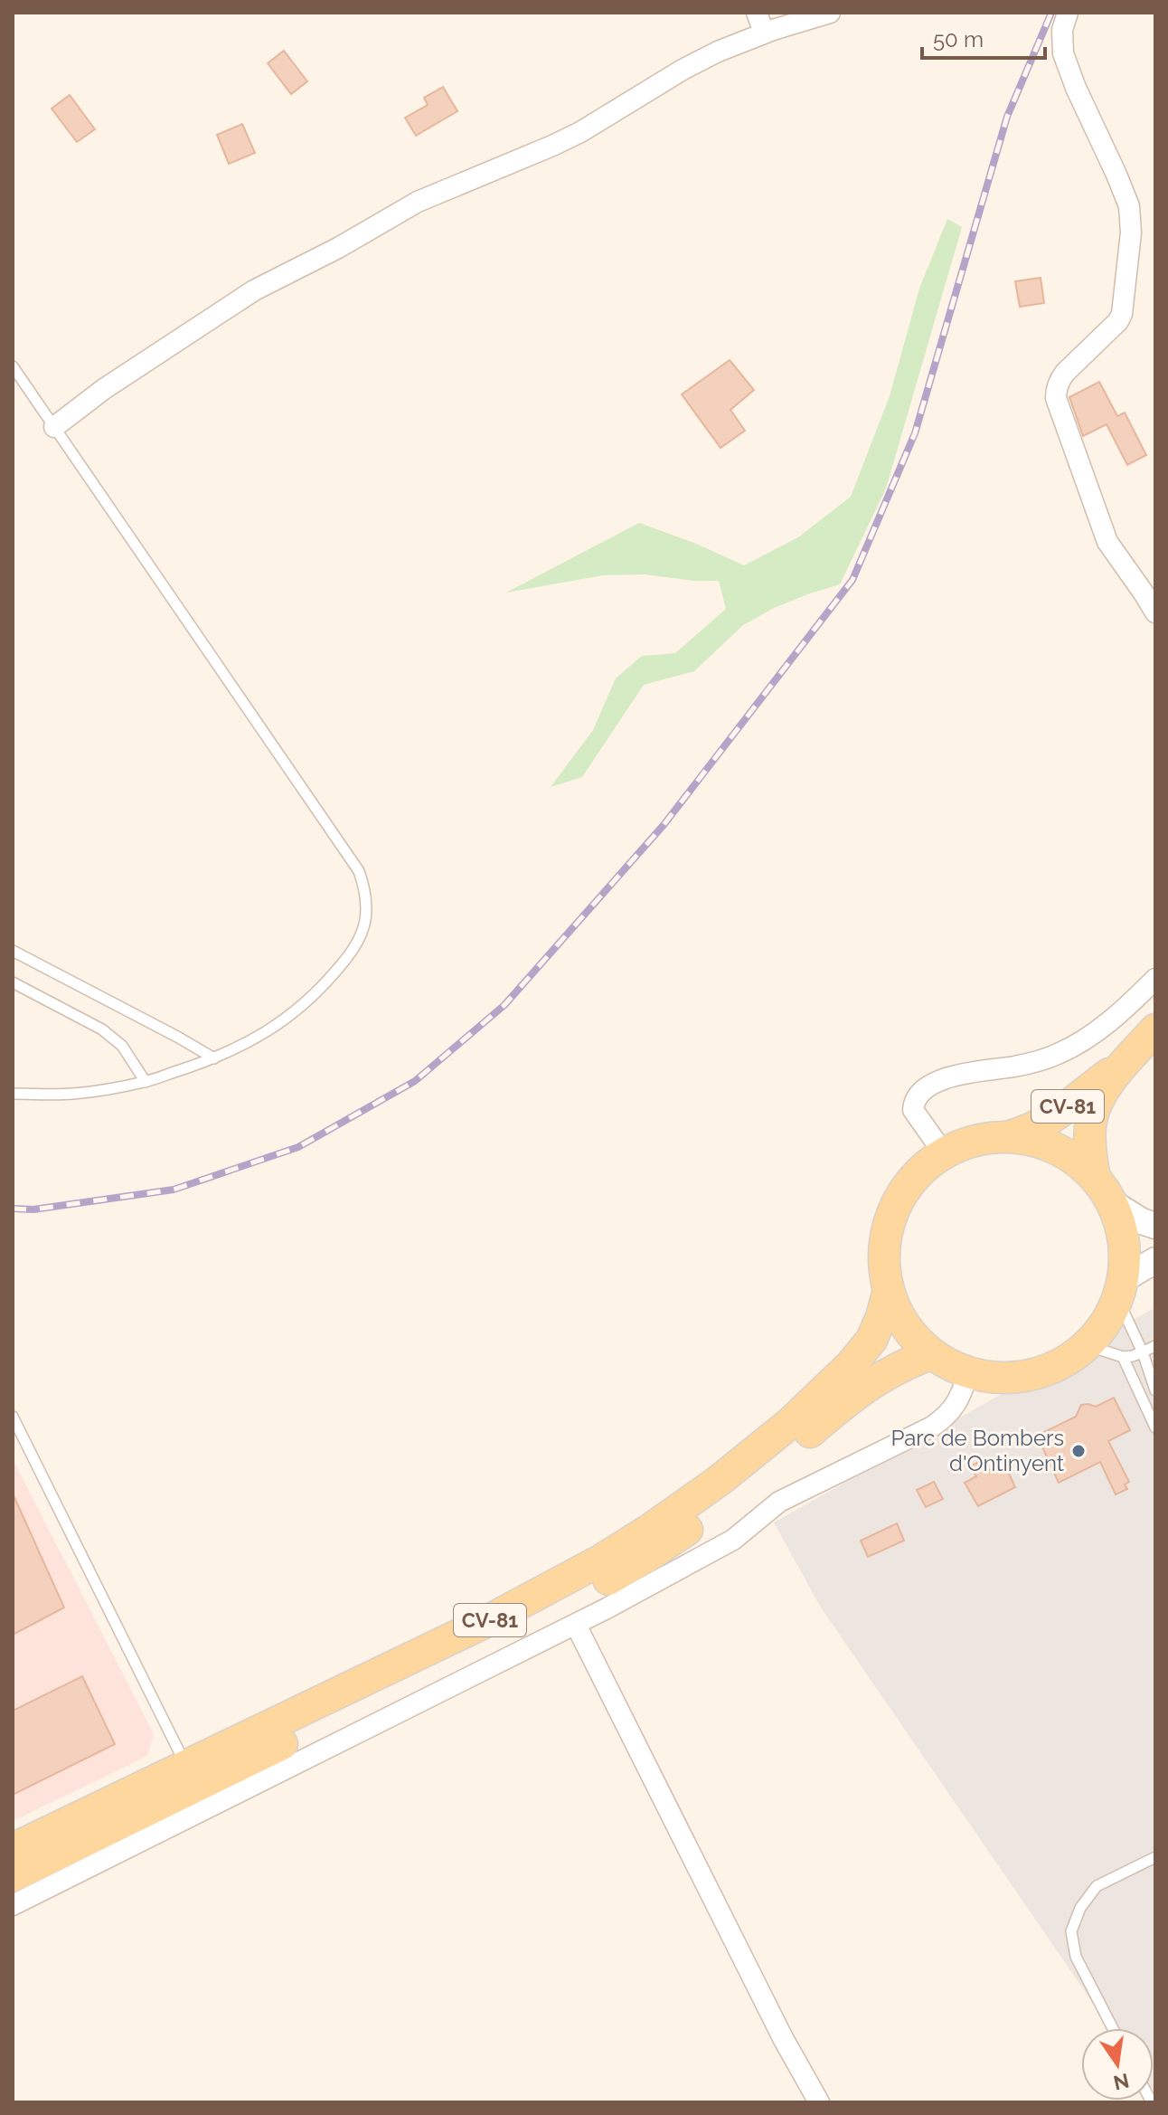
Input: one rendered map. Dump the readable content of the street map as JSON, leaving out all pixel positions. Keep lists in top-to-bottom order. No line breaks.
{"streets":{"main road":["CV-81"]},"places":["Parc de Bombers d'Ontinyent"],"scale_bar":"50 m","north":"bottom"}
